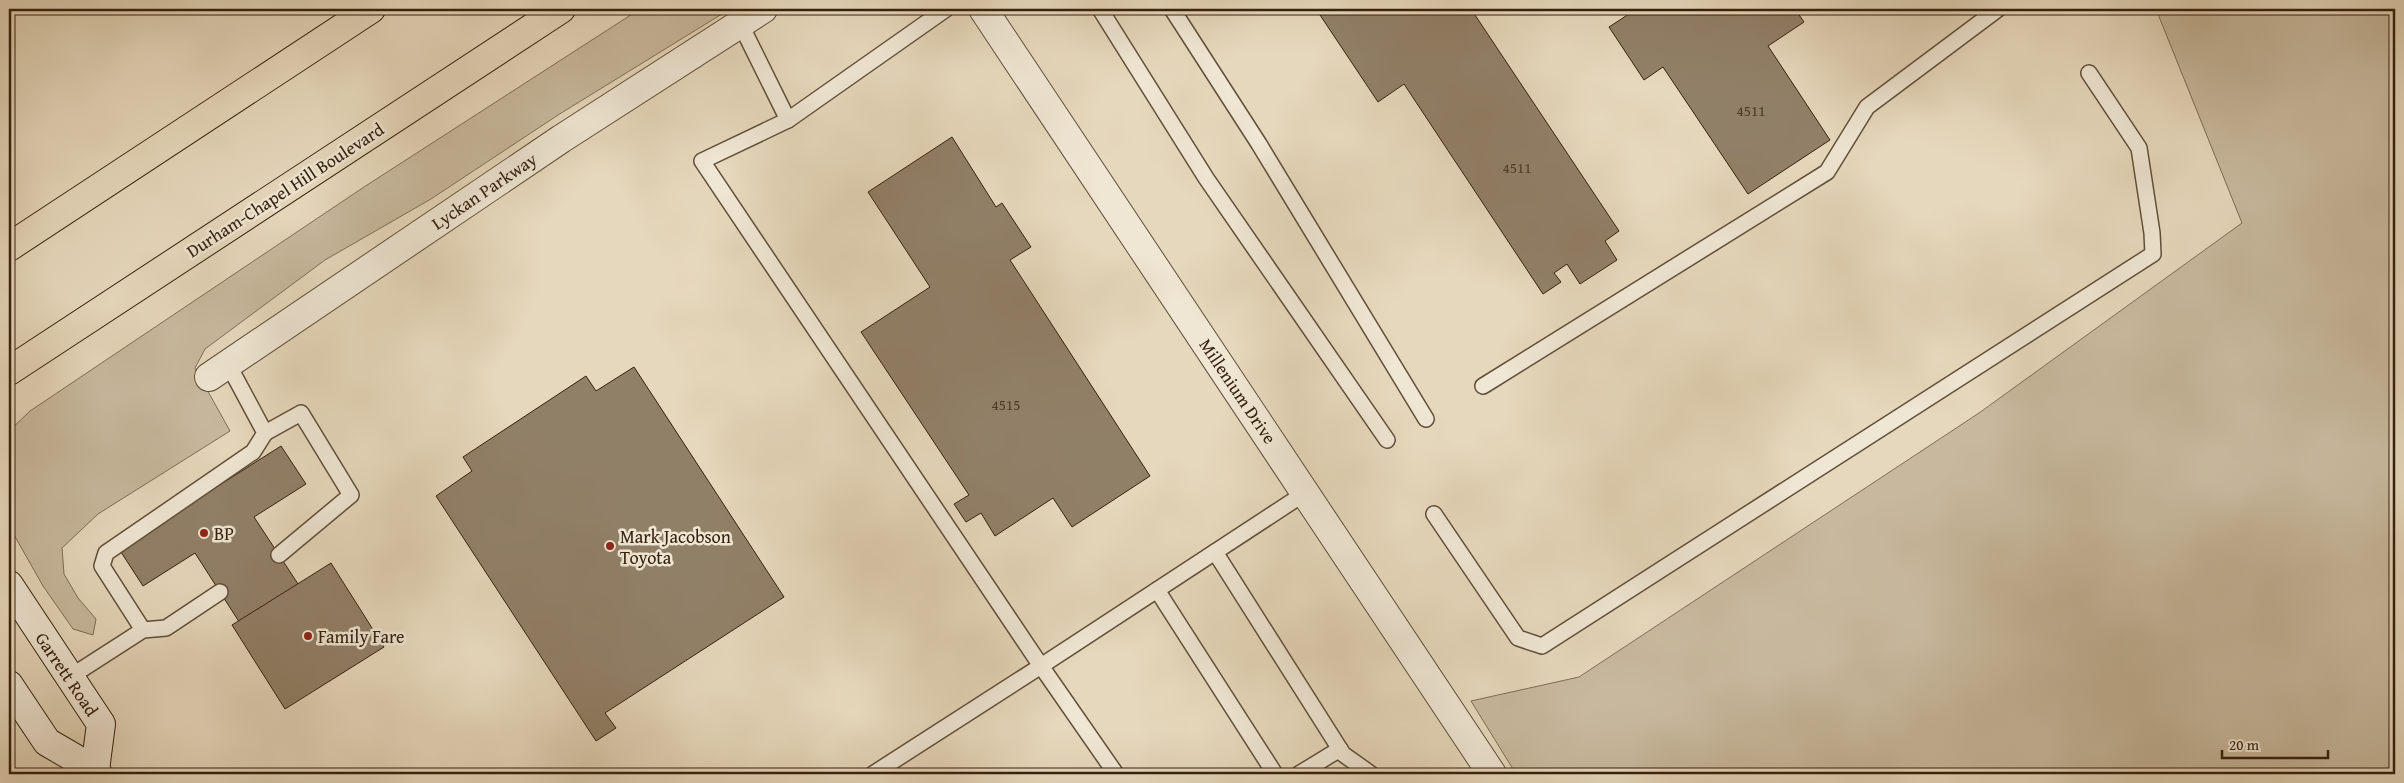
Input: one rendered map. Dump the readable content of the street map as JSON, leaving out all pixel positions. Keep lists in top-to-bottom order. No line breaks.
{"streets":{"highway":["Durham-Chapel Hill Boulevard"],"street":["Lyckan Parkway","Millenium Drive","Garrett Road"]},"places":["BP","Mark Jacobson Toyota","Family Fare"],"house_numbers":["4511","4511","4515"],"scale_bar":"20 m"}
